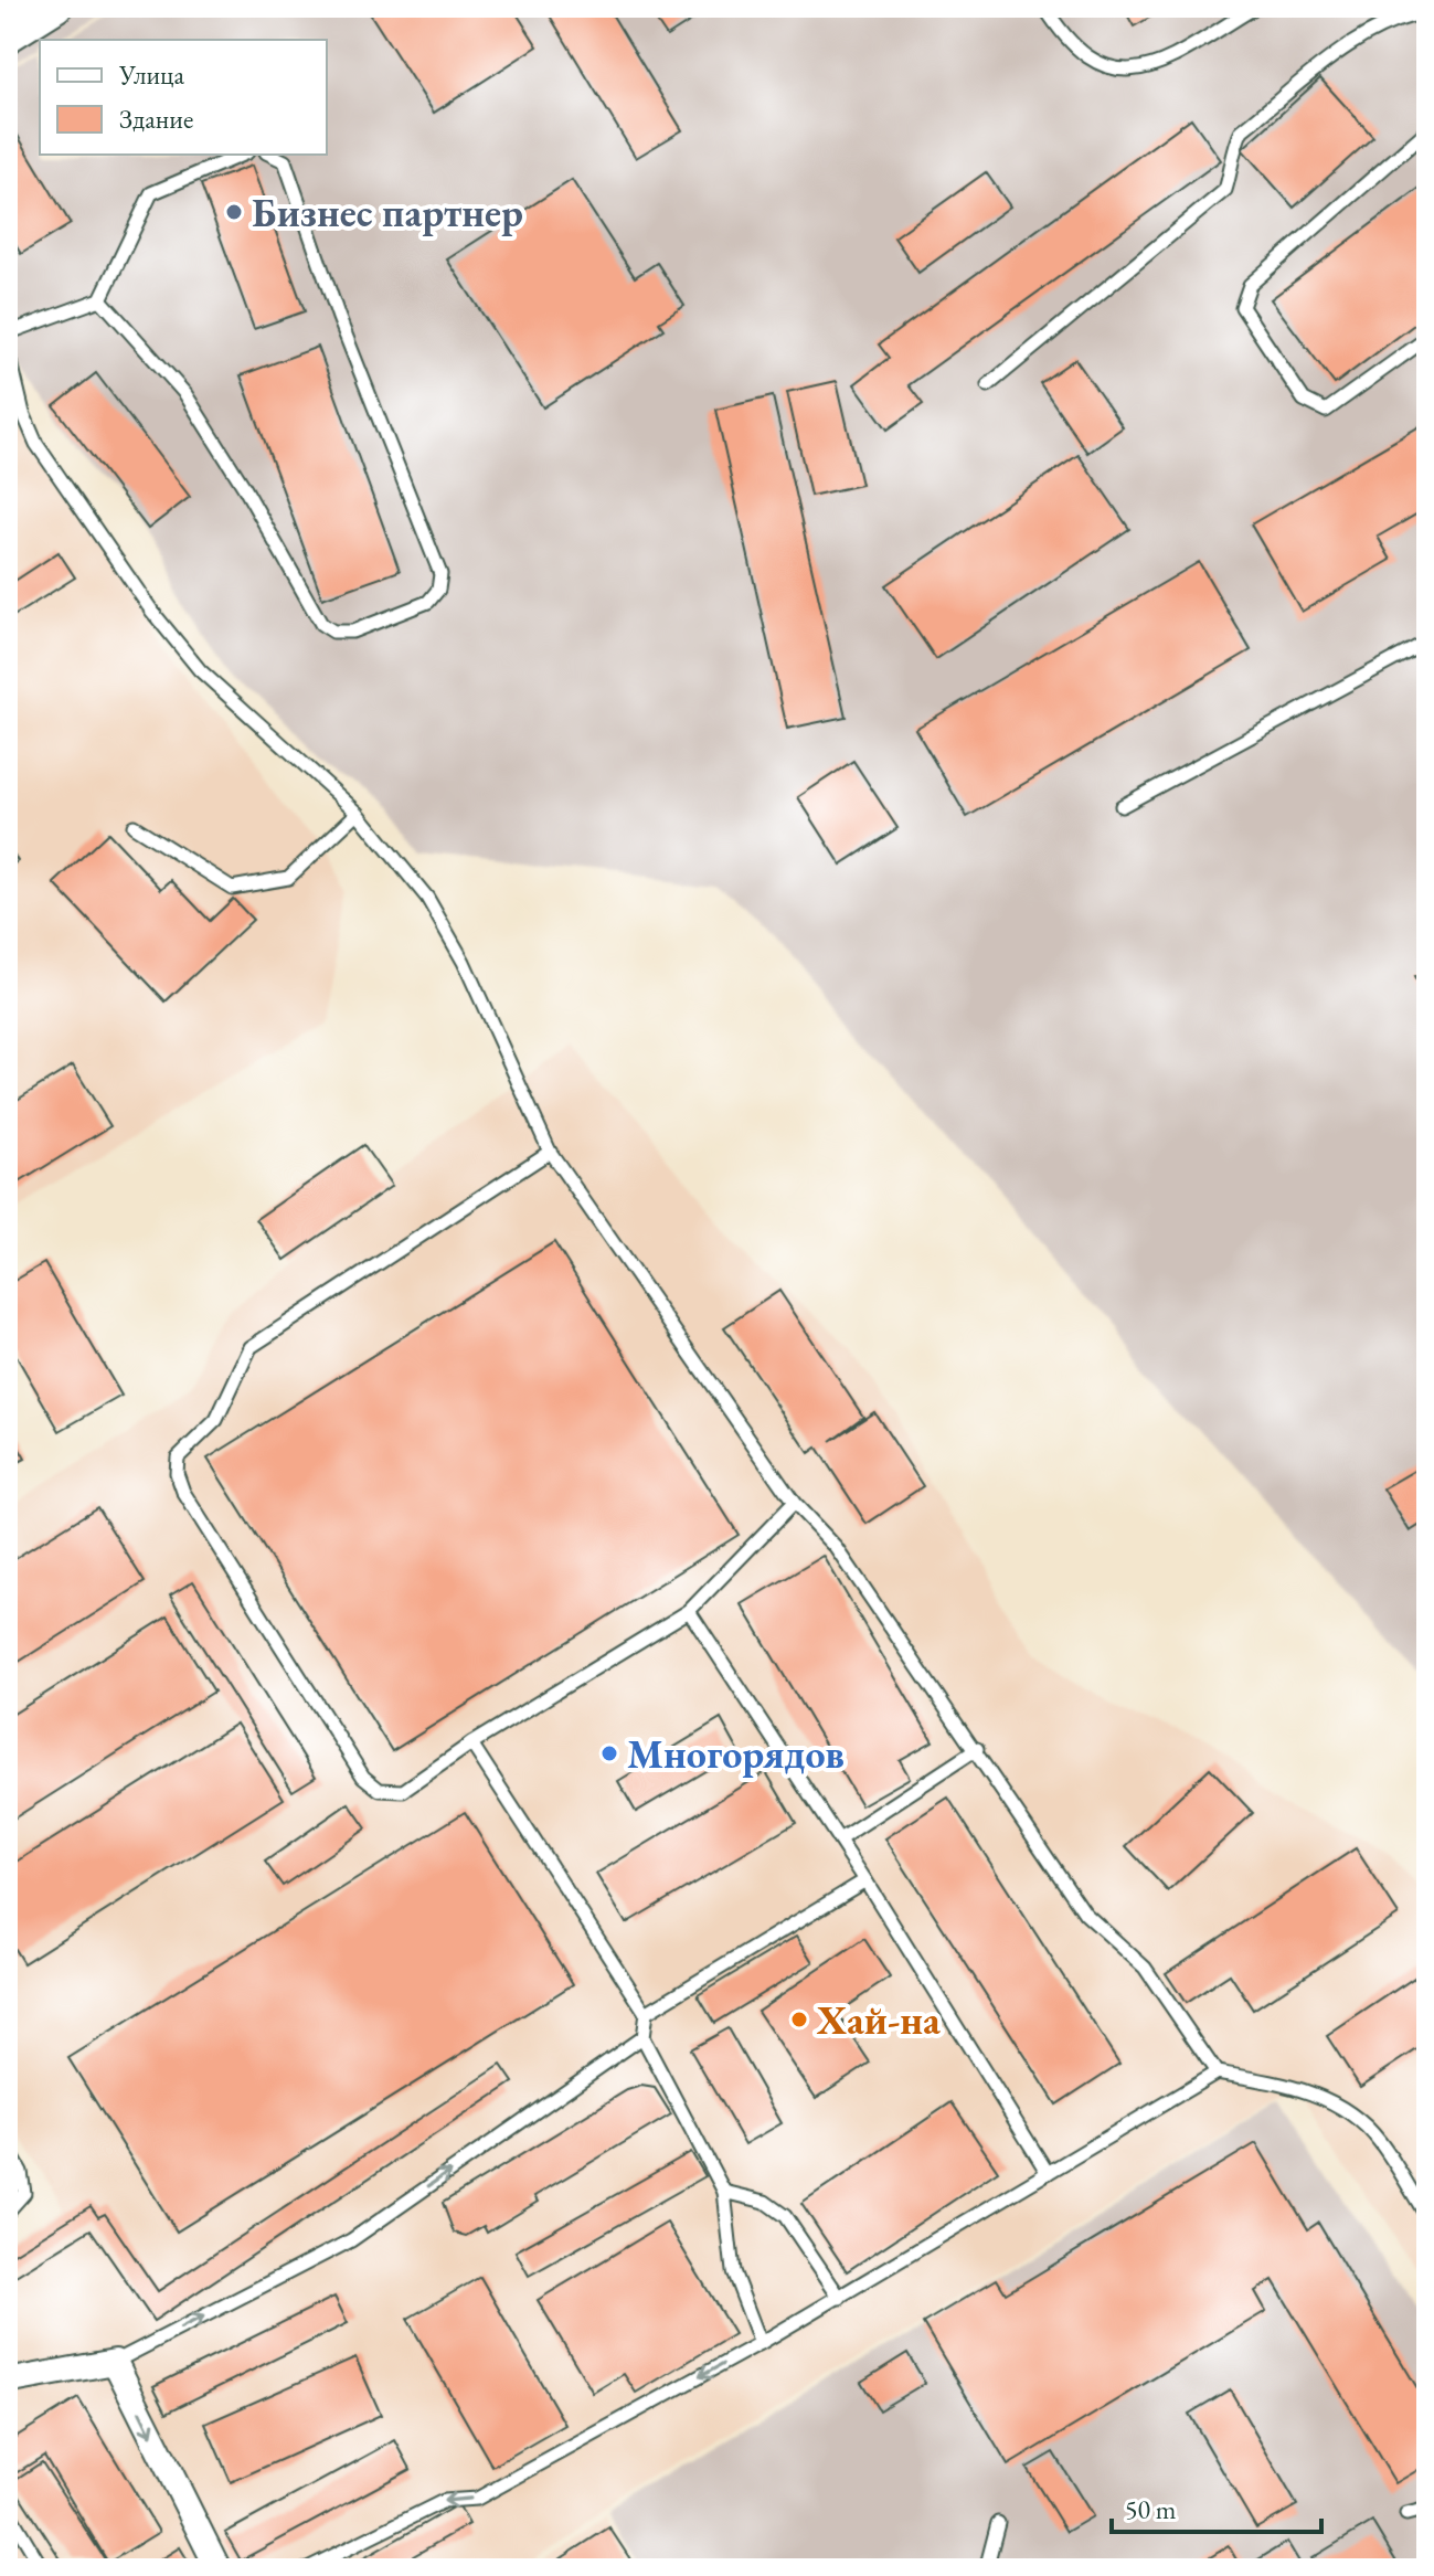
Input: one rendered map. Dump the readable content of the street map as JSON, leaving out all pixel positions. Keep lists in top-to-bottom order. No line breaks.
{"places":["Бизнес партнер","Многорядов","Хай-на"],"legend":["Улица","Здание"],"scale_bar":"50 m"}
